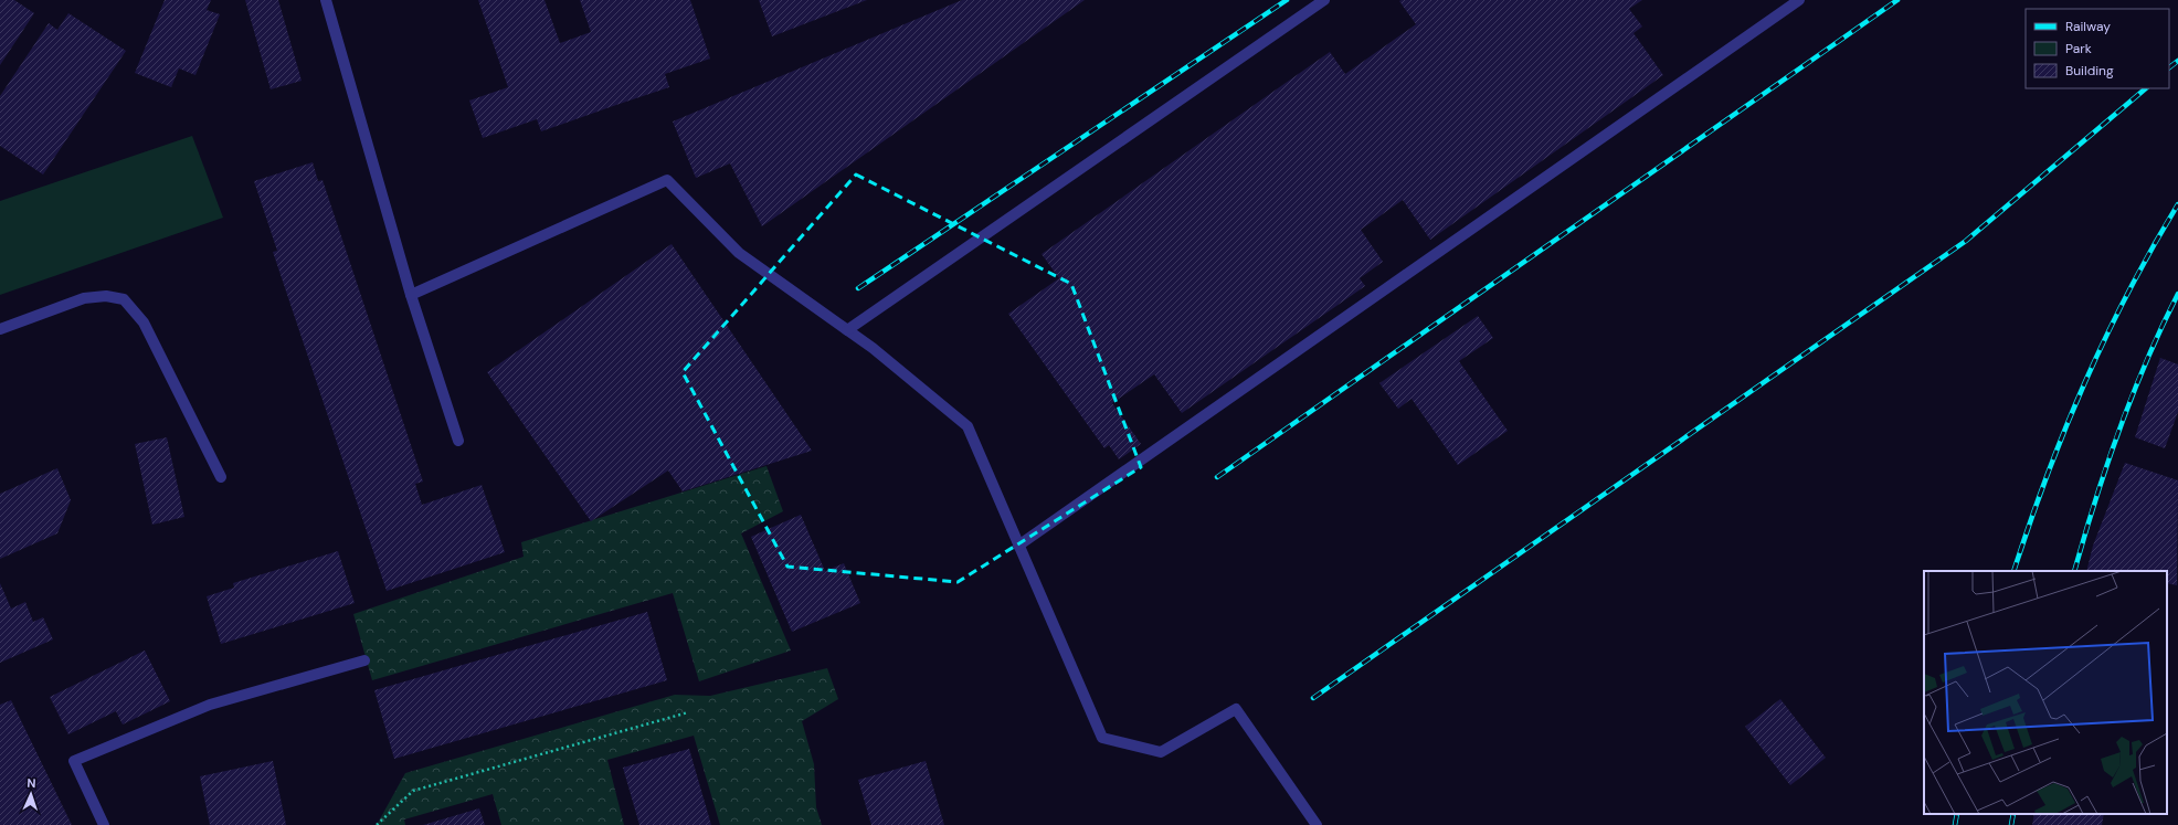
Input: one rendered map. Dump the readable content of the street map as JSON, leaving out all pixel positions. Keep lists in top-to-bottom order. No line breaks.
{"legend":["Railway","Park","Building"],"north":"top"}
